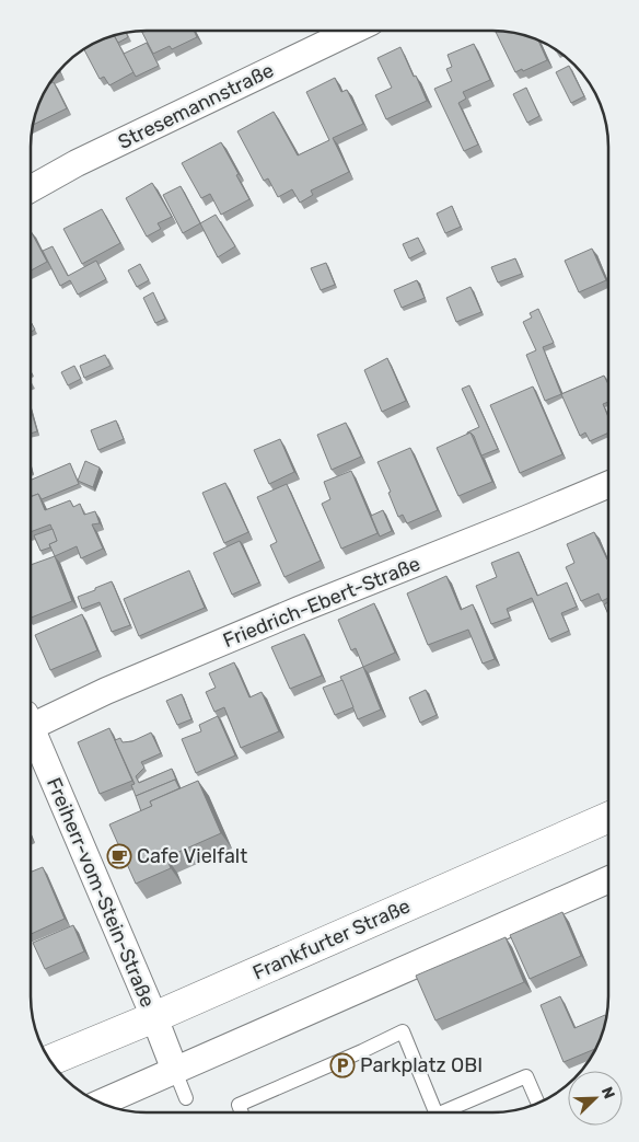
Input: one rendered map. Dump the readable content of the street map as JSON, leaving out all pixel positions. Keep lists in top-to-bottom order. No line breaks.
{"streets":{"street":["Stresemannstraße","Friedrich-Ebert-Straße","Freiherr-vom-Stein-Straße","Frankfurter Straße"]},"crossings":[["Freiherr-vom-Stein-Straße","Frankfurter Straße"]],"places":{"cafe":["Cafe Vielfalt"],"parking":["Parkplatz OBI"]},"north":"top right"}
